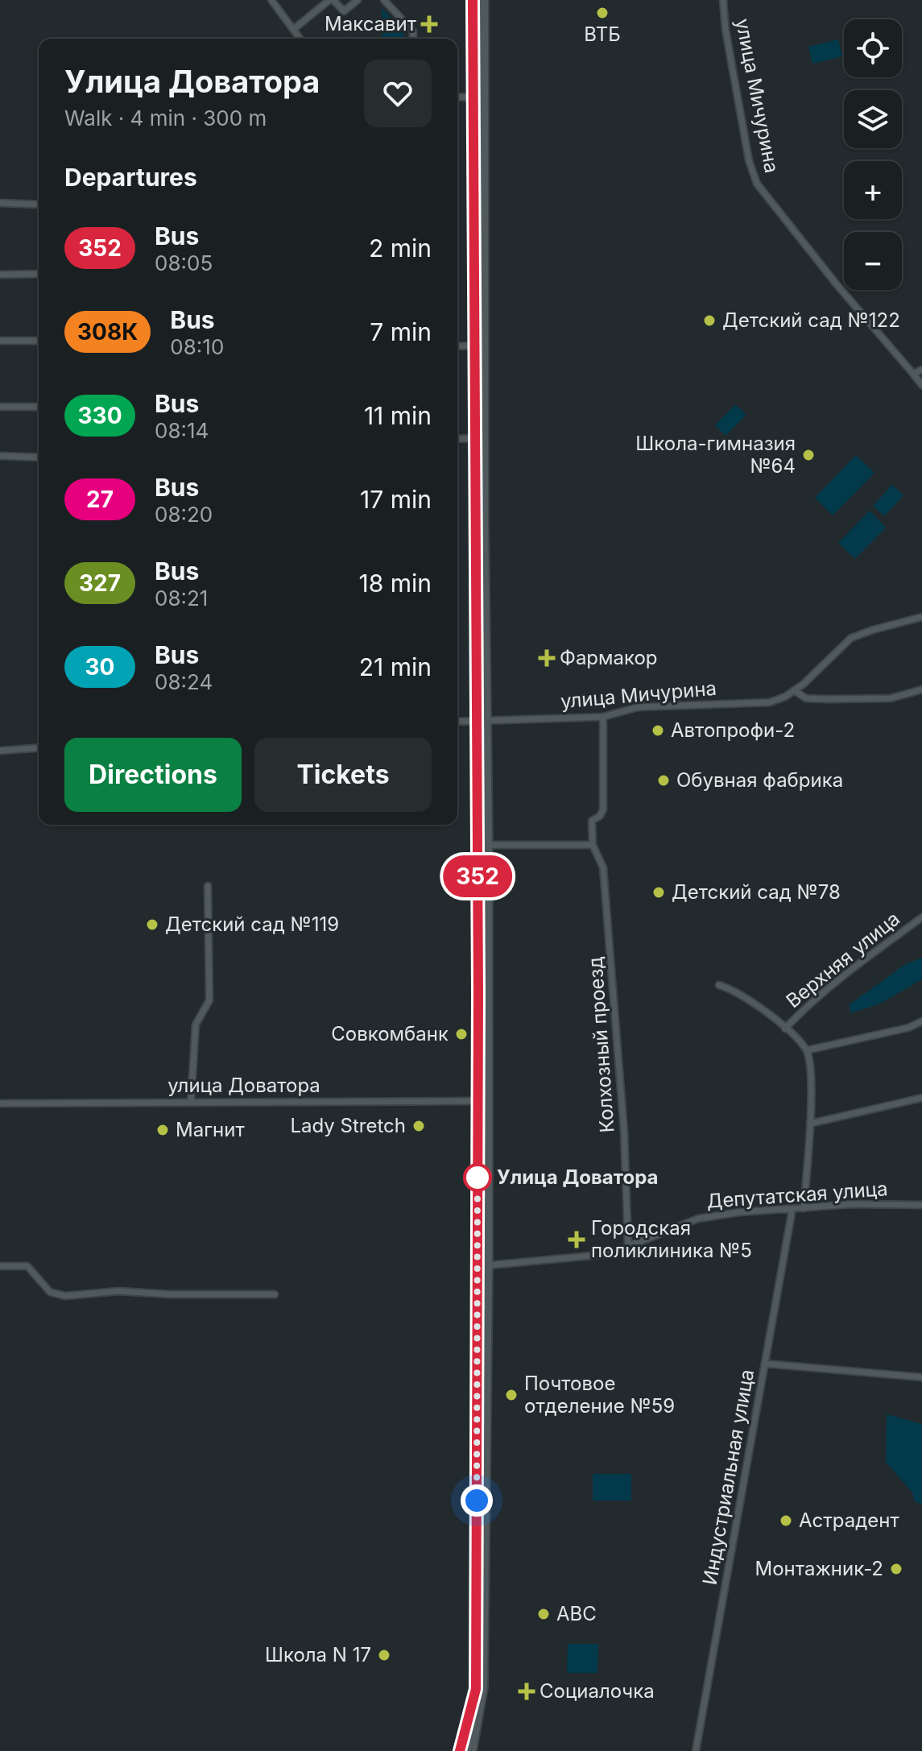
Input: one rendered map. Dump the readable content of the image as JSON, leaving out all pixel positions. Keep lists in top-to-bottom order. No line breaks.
{"streets":{"street":["улица Мичурина","Верхняя улица","Колхозный проезд","улица Доватора","Депутатская улица","Индустриальная улица"]},"crossings":[["Колхозный проезд","Депутатская улица"],["Депутатская улица","Индустриальная улица"]],"places":{"other":["ВТБ","Детский сад №122","Школа-гимназия №64","Автопрофи-2","Обувная фабрика","Детский сад №78","Детский сад №119","Совкомбанк","Lady Stretch","Магнит","Улица Доватора","Почтовое отделение №59","Астрадент","Монтажник-2","АВС","Школа N 17"],"health":["Максавит","Фармакор","Городская поликлиника №5","Социалочка"]},"lines":["bus line 352"],"page":{"on_map":"352","map_buttons":["+","−"],"heading":[["Улица Доватора","Walk · 4 min · 300 m"],"Departures"],"list":[{"mark":"352","name":"Bus","note":"08:05","value":"2 min"},{"mark":"308К","name":"Bus","note":"08:10","value":"7 min"},{"mark":"330","name":"Bus","note":"08:14","value":"11 min"},{"mark":"27","name":"Bus","note":"08:20","value":"17 min"},{"mark":"327","name":"Bus","note":"08:21","value":"18 min"},{"mark":"30","name":"Bus","note":"08:24","value":"21 min"}],"buttons":["Directions","Tickets"]}}
